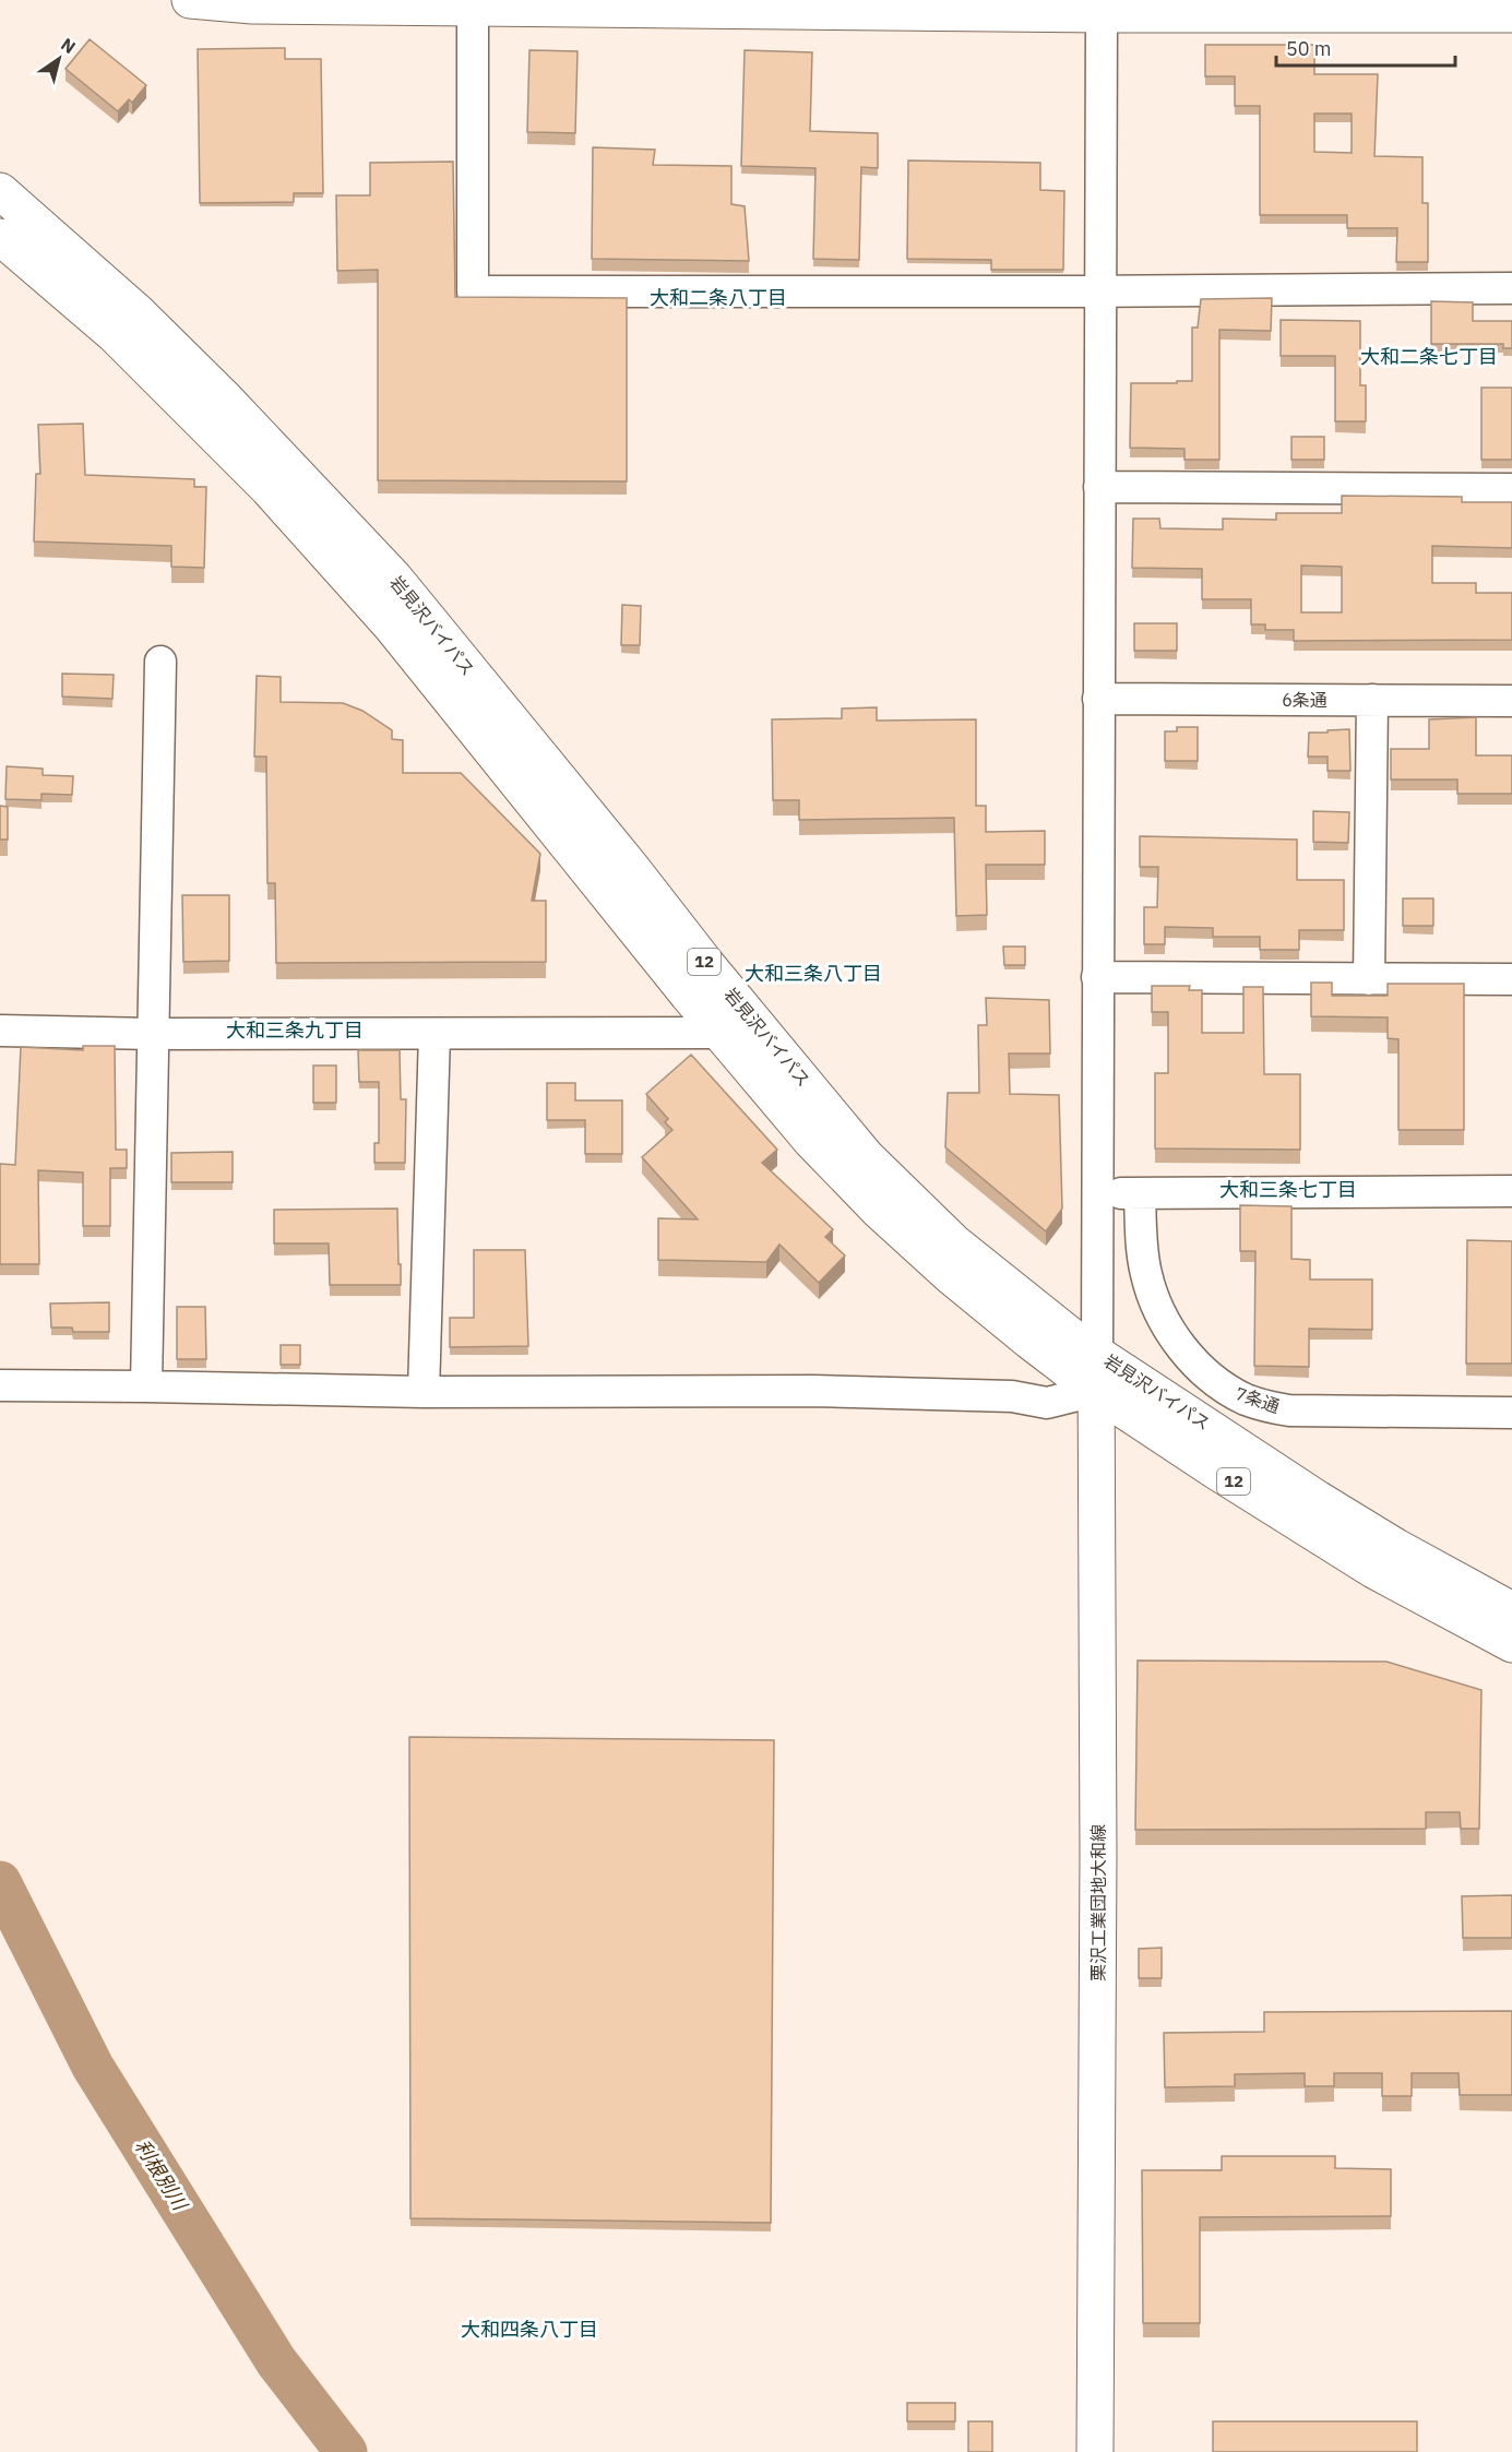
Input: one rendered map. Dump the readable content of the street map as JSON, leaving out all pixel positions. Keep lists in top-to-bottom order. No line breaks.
{"streets":{"main road":["岩見沢バイパス","12","栗沢工業団地大和線"],"street":["6条通","7条通"]},"crossings":[["岩見沢バイパス","栗沢工業団地大和線"]],"districts":["大和二条八丁目","大和二条七丁目","大和三条八丁目","大和三条九丁目","大和三条七丁目","大和四条八丁目"],"water":["利根別川"],"scale_bar":"50 m","north":"top right"}
